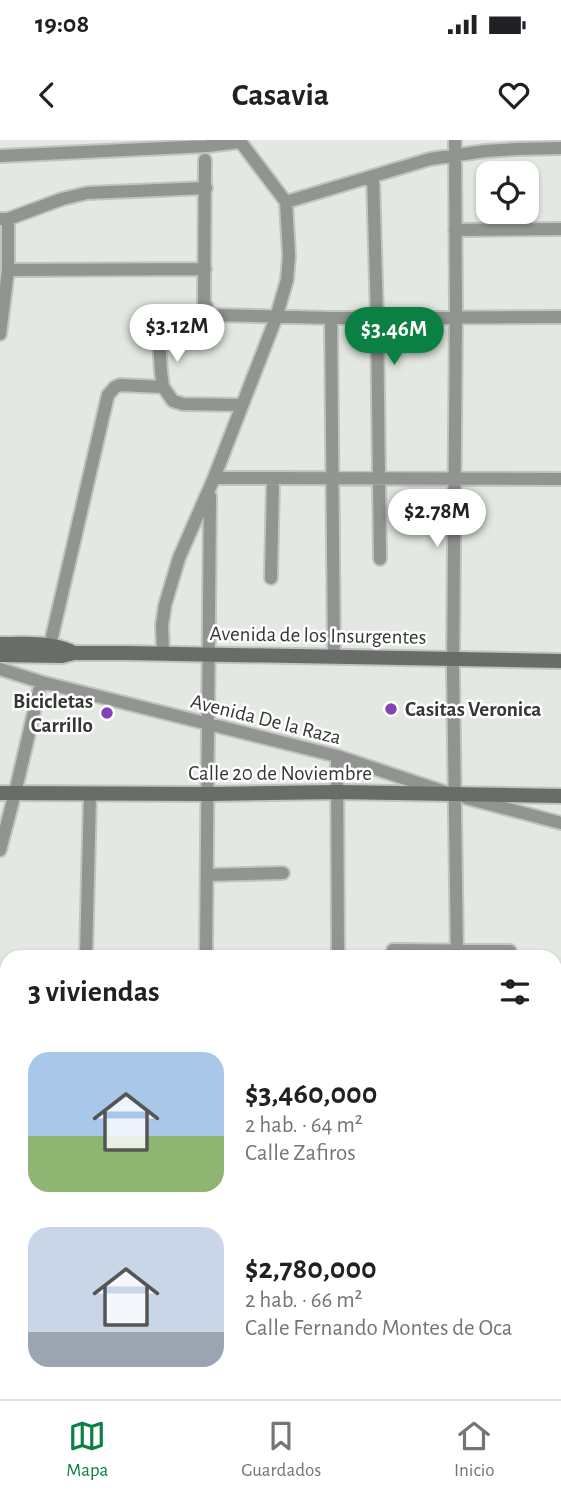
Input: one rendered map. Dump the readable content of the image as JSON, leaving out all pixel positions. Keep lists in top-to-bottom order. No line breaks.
{"streets":{"main road":["Avenida de los Insurgentes","Calle 20 de Noviembre"],"street":["Avenida De la Raza"]},"crossings":[["Avenida De la Raza","Calle 20 de Noviembre"]],"places":["Casitas Veronica","Bicicletas Carrillo"],"page":{"status":"19:08","header":"Casavia","price":["$3.12M","$3.46M","$2.78M"],"heading":"3 viviendas","list":[{"name":"$3,460,000","note":"2 hab. · 64 m² · Calle Zafiros"},{"name":"$2,780,000","note":"2 hab. · 66 m² · Calle Fernando Montes de Oca"}],"tabs":["Mapa","Guardados","Inicio"]}}
